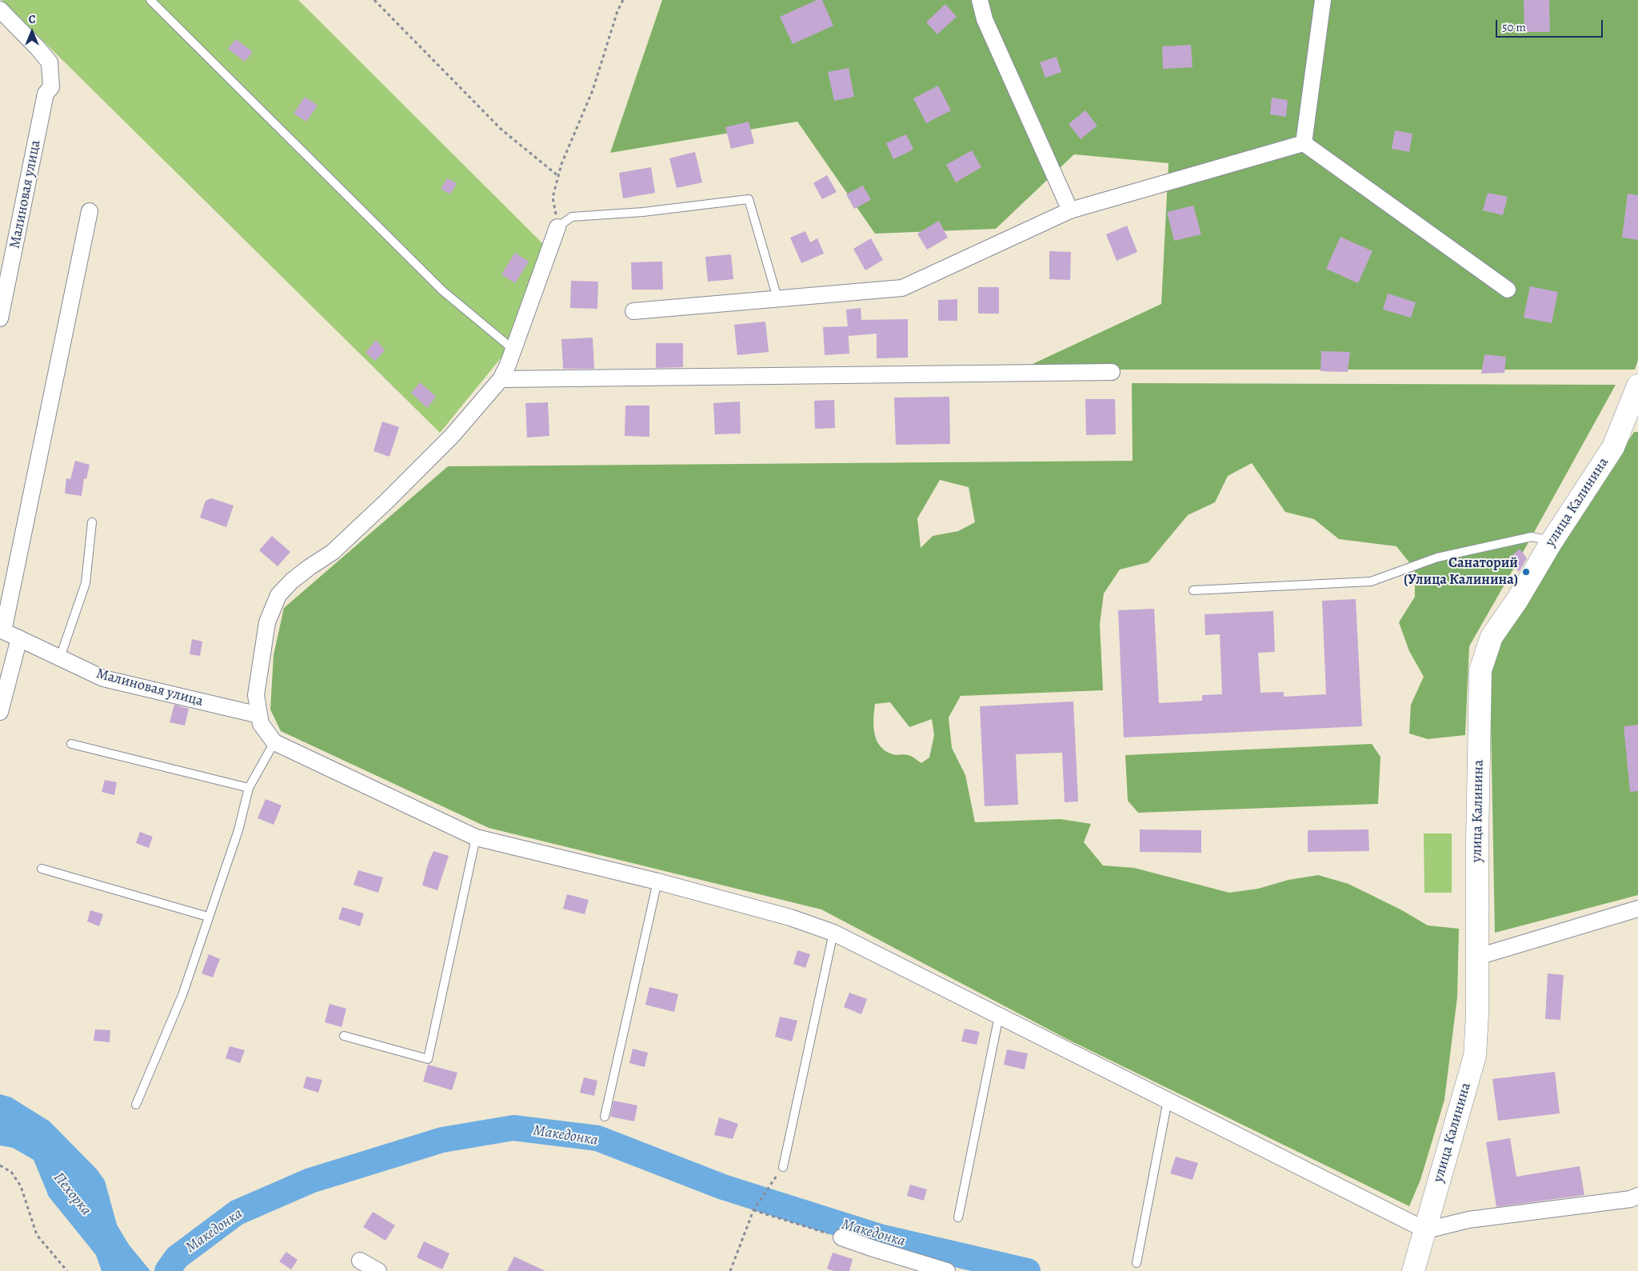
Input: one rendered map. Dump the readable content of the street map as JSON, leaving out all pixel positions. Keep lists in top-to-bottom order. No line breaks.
{"streets":{"main road":["улица Калинина"],"street":["Малиновая улица"]},"water":["Македонка","Пехорка"],"places":["Санаторий (Улица Калинина)"],"scale_bar":"50 m","north":"top"}
